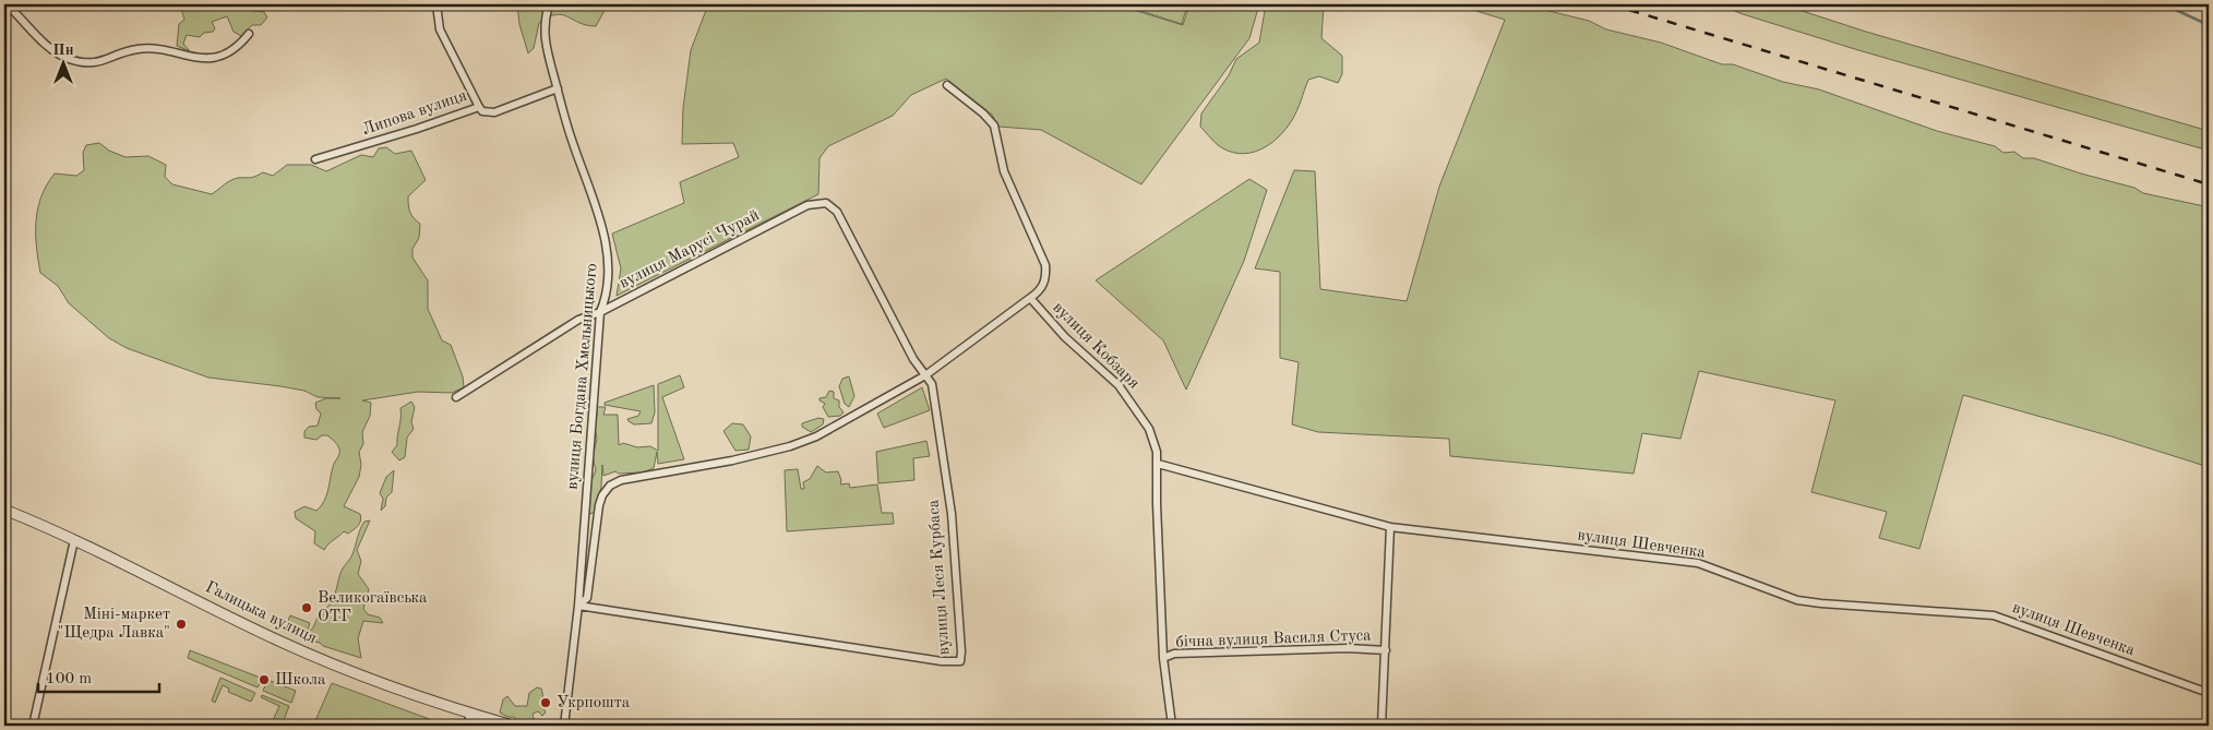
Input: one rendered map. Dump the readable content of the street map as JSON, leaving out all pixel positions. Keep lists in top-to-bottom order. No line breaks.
{"streets":{"street":["Липова вулиця","вулиця Марусі Чурай","вулиця Кобзаря","вулиця Богдана Хмельницького","вулиця Шевченка","вулиця Леся Курбаса","Галицька вулиця","бічна вулиця Василя Стуса"]},"crossings":[["вулиця Марусі Чурай","вулиця Богдана Хмельницького"],["вулиця Марусі Чурай","вулиця Леся Курбаса"],["вулиця Кобзаря","вулиця Шевченка"],["вулиця Кобзаря","бічна вулиця Василя Стуса"],["вулиця Богдана Хмельницького","вулиця Леся Курбаса"]],"places":["Великогаївська ОТГ","Міні-маркет \"Щедра Лавка\"","Школа","Укрпошта"],"scale_bar":"100 m","north":"top"}
